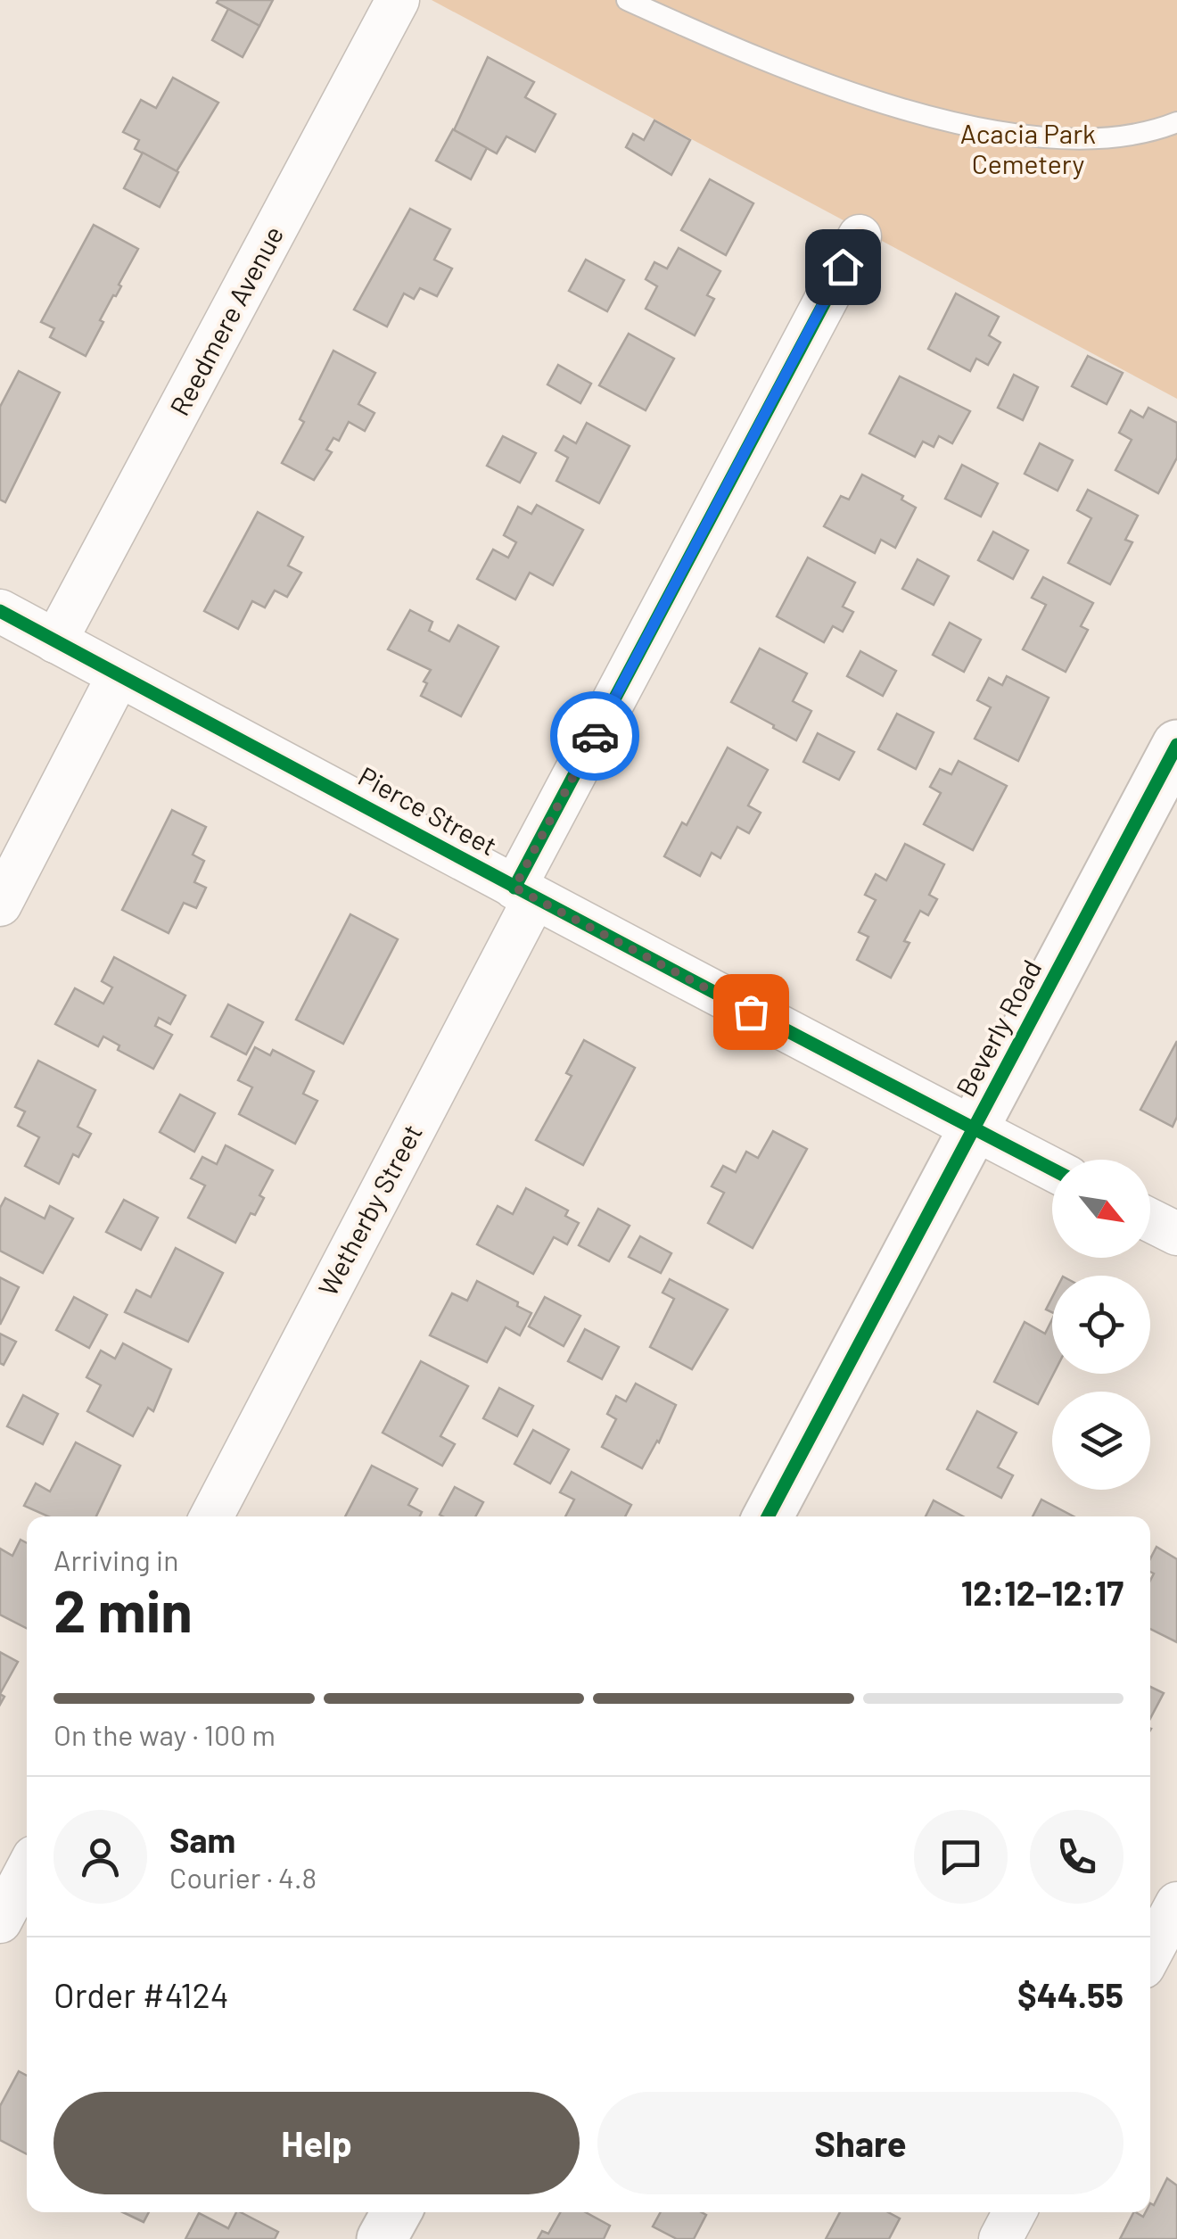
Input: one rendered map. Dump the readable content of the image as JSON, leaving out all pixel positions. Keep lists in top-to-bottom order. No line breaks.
{"streets":{"street":["Reedmere Avenue","Pierce Street","Beverly Road","Wetherby Street"]},"crossings":[["Reedmere Avenue","Pierce Street"],["Pierce Street","Beverly Road"],["Pierce Street","Wetherby Street"]],"parks":["Acacia Park Cemetery"],"north":"bottom right","page":{"heading":["2 min","Arriving in","12:12–12:17"],"panel":["Sam","Courier · 4.8","Order #4124","$44.55"],"bar":"On the way · 100 m","buttons":["Help","Share"]}}
